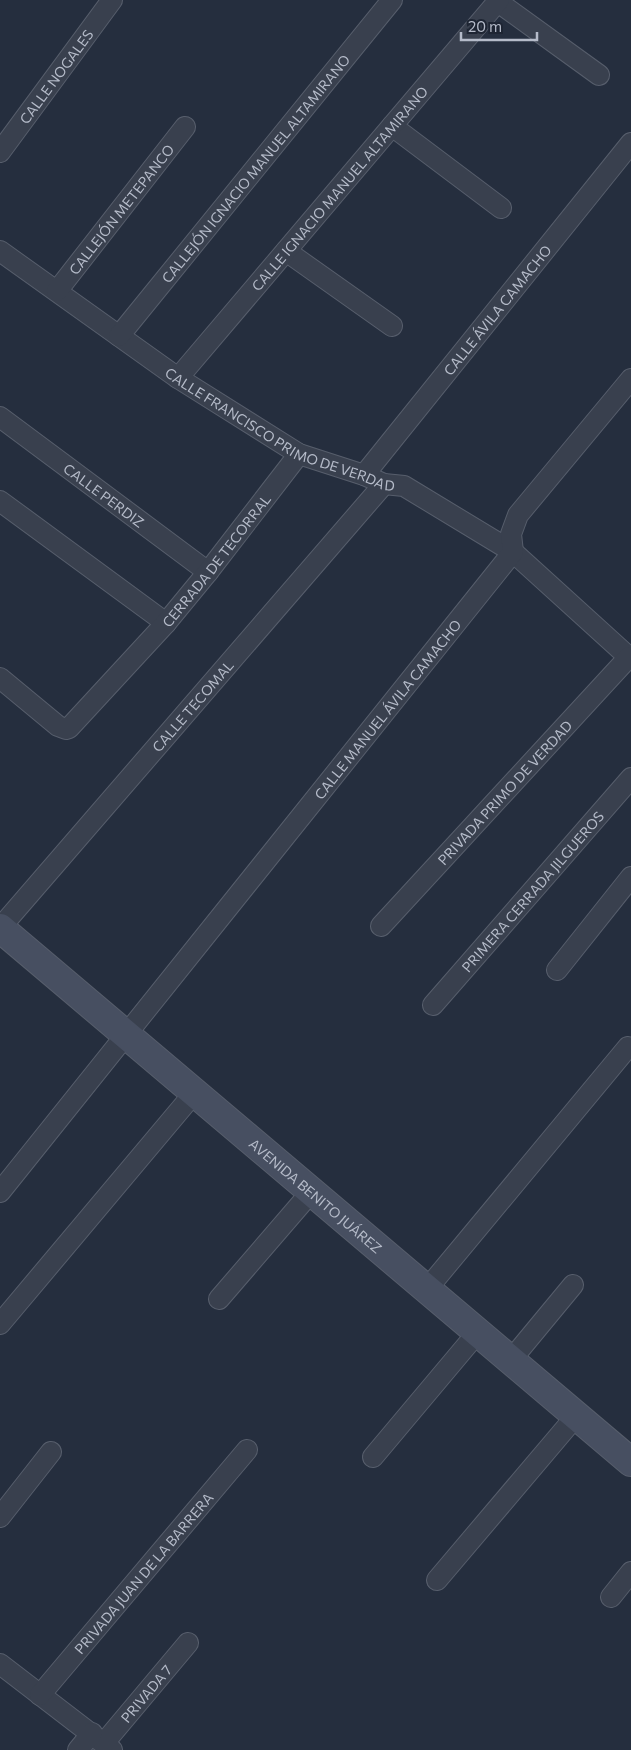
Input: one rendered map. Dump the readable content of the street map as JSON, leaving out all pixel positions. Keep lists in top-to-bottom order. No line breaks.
{"streets":{"main road":["AVENIDA BENITO JUÁREZ"],"street":["CALLE NOGALES","CALLEJÓN IGNACIO MANUEL ALTAMIRANO","CALLE IGNACIO MANUEL ALTAMIRANO","CALLEJÓN METEPANCO","CALLE ÁVILA CAMACHO","CALLE FRANCISCO PRIMO DE VERDAD","CALLE PERDIZ","CERRADA DE TECORRAL","CALLE TECOMAL","CALLE MANUEL ÁVILA CAMACHO","PRIVADA PRIMO DE VERDAD","PRIMERA CERRADA JILGUEROS","PRIVADA JUAN DE LA BARRERA","PRIVADA 7"]},"crossings":[["CALLEJÓN IGNACIO MANUEL ALTAMIRANO","CALLE FRANCISCO PRIMO DE VERDAD"],["CALLE IGNACIO MANUEL ALTAMIRANO","CALLE FRANCISCO PRIMO DE VERDAD"],["CALLEJÓN METEPANCO","CALLE FRANCISCO PRIMO DE VERDAD"],["CALLE ÁVILA CAMACHO","CALLE FRANCISCO PRIMO DE VERDAD"],["CALLE FRANCISCO PRIMO DE VERDAD","CERRADA DE TECORRAL"],["CALLE FRANCISCO PRIMO DE VERDAD","CALLE TECOMAL"],["CALLE FRANCISCO PRIMO DE VERDAD","CALLE MANUEL ÁVILA CAMACHO"],["CALLE FRANCISCO PRIMO DE VERDAD","PRIVADA PRIMO DE VERDAD"],["CALLE PERDIZ","CERRADA DE TECORRAL"],["CALLE TECOMAL","AVENIDA BENITO JUÁREZ"],["CALLE MANUEL ÁVILA CAMACHO","AVENIDA BENITO JUÁREZ"]],"scale_bar":"20 m"}
